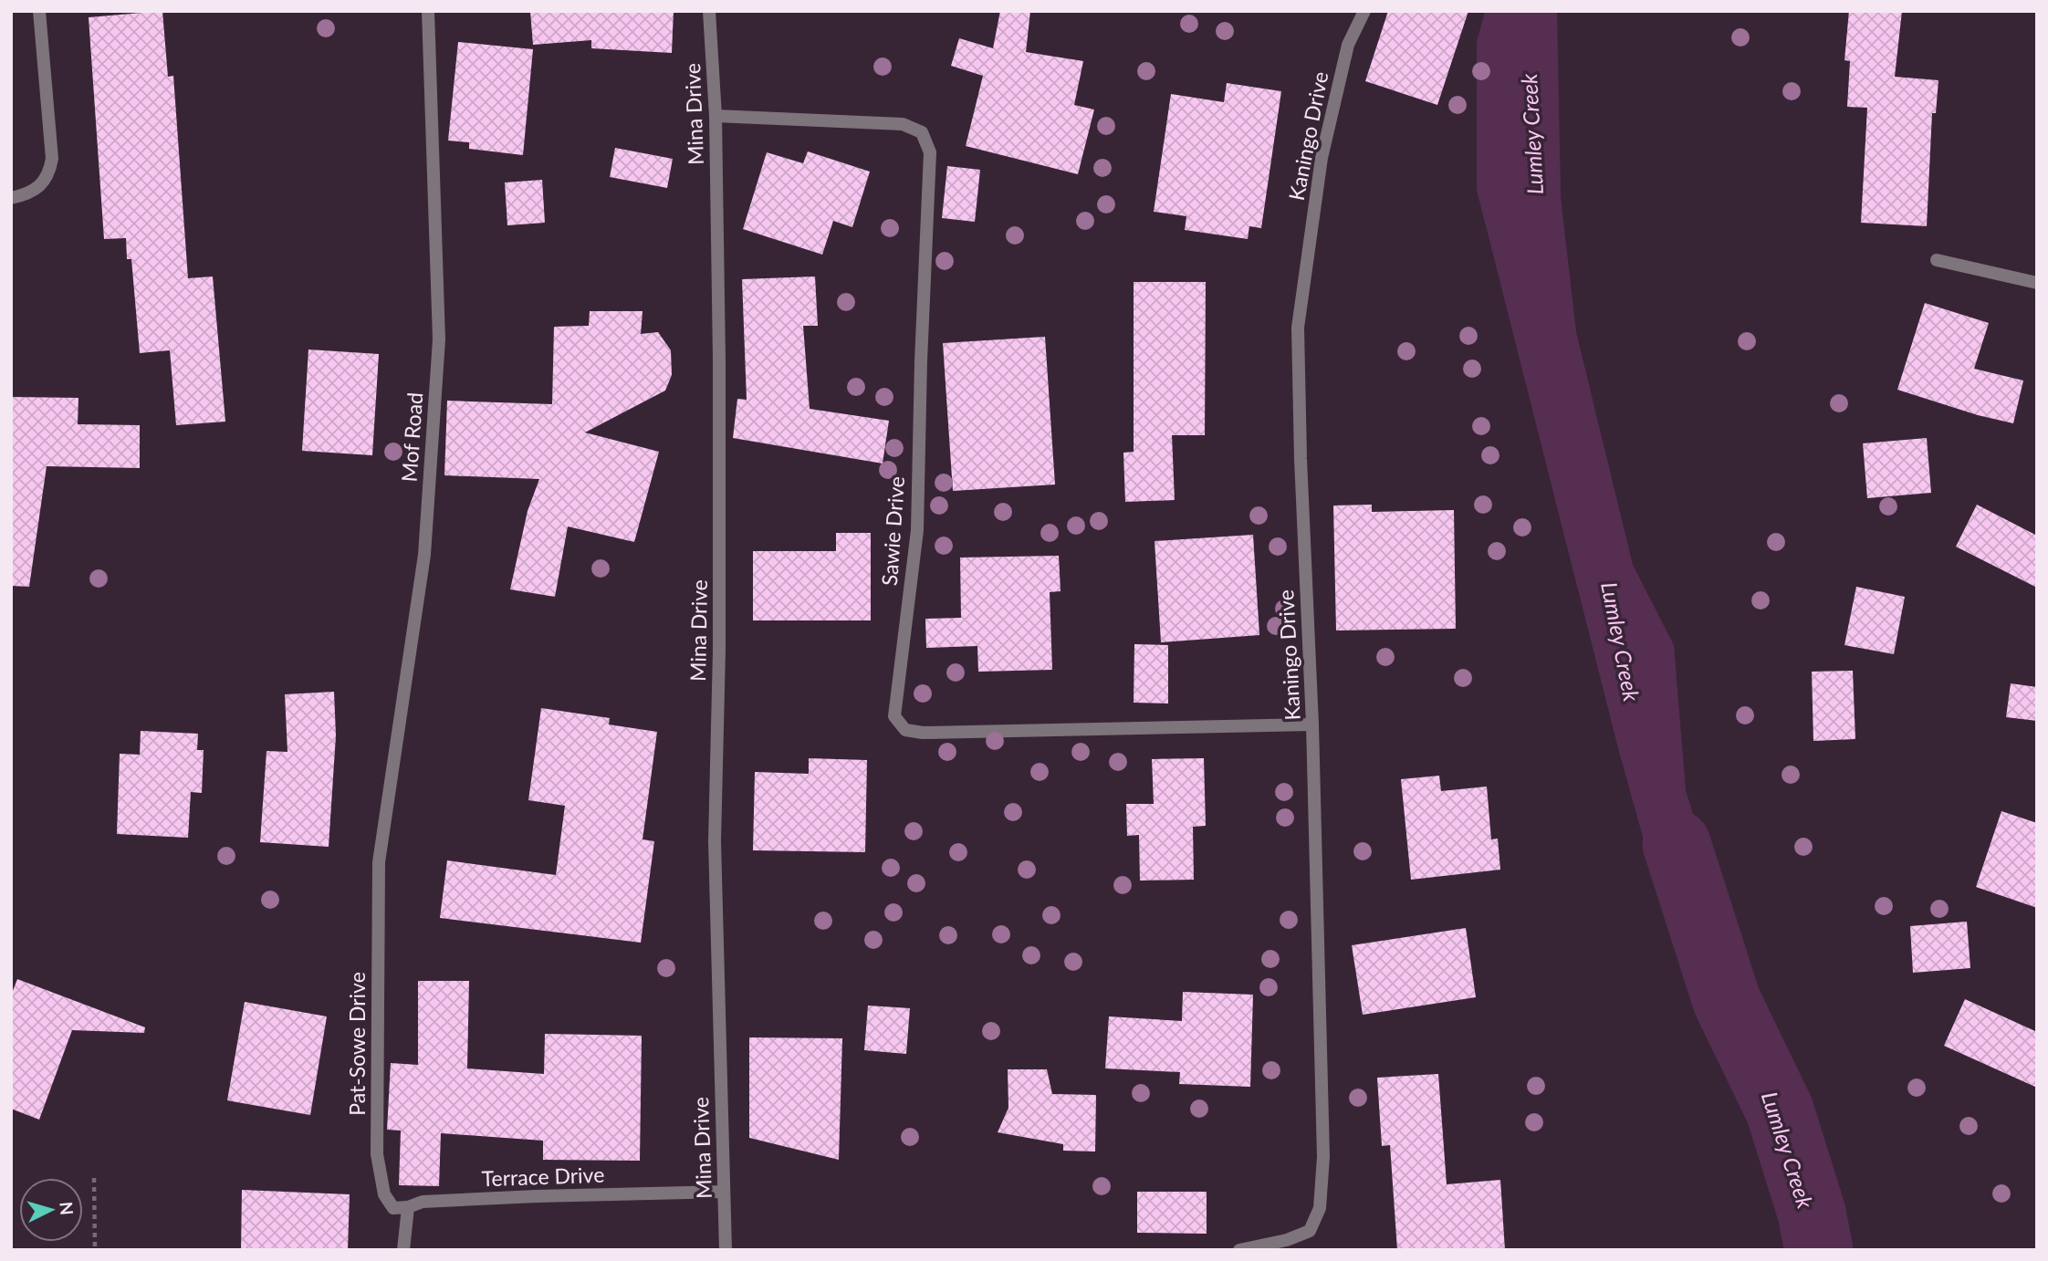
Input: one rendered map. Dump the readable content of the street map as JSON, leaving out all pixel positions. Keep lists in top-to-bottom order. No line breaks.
{"streets":{"street":["Mina Drive","Kaningo Drive","Mof Road","Sawie Drive","Pat-Sowe Drive","Terrace Drive"]},"crossings":[["Mina Drive","Sawie Drive"],["Mina Drive","Terrace Drive"],["Kaningo Drive","Sawie Drive"],["Mof Road","Pat-Sowe Drive"],["Pat-Sowe Drive","Terrace Drive"]],"water":["Lumley Creek"],"north":"right"}
